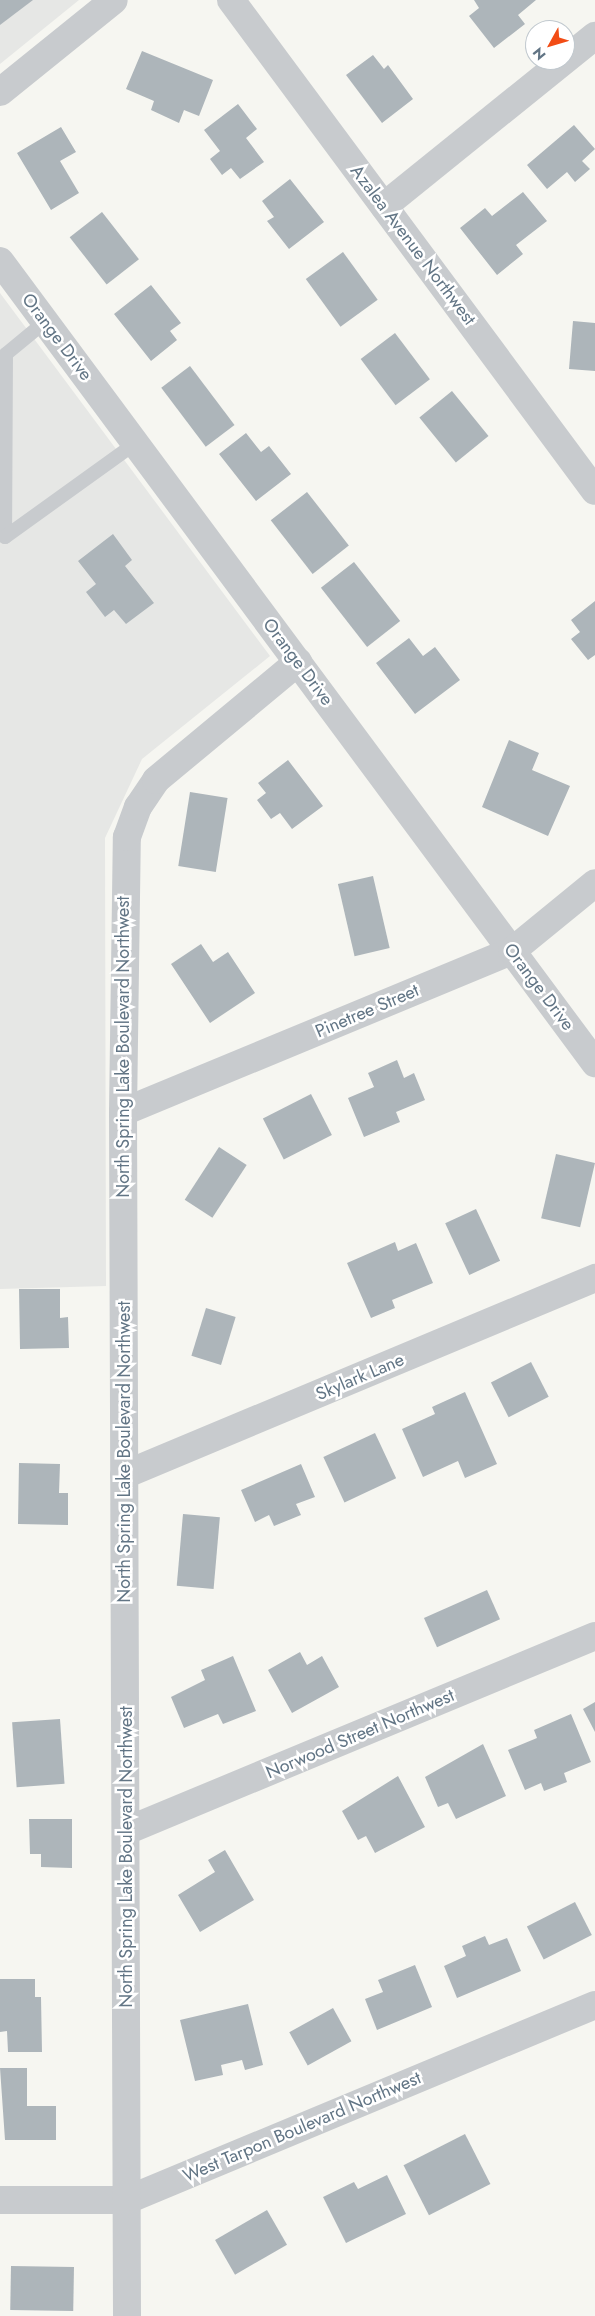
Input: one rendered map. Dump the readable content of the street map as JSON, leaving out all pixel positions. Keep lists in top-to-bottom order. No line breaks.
{"streets":{"street":["Azalea Avenue Northwest","Orange Drive","Pinetree Street","North Spring Lake Boulevard Northwest","Skylark Lane","Norwood Street Northwest","West Tarpon Boulevard Northwest"]},"crossings":[["Orange Drive","Pinetree Street"],["Orange Drive","North Spring Lake Boulevard Northwest"],["Pinetree Street","North Spring Lake Boulevard Northwest"],["North Spring Lake Boulevard Northwest","Skylark Lane"],["North Spring Lake Boulevard Northwest","Norwood Street Northwest"],["North Spring Lake Boulevard Northwest","West Tarpon Boulevard Northwest"]],"north":"bottom left"}
